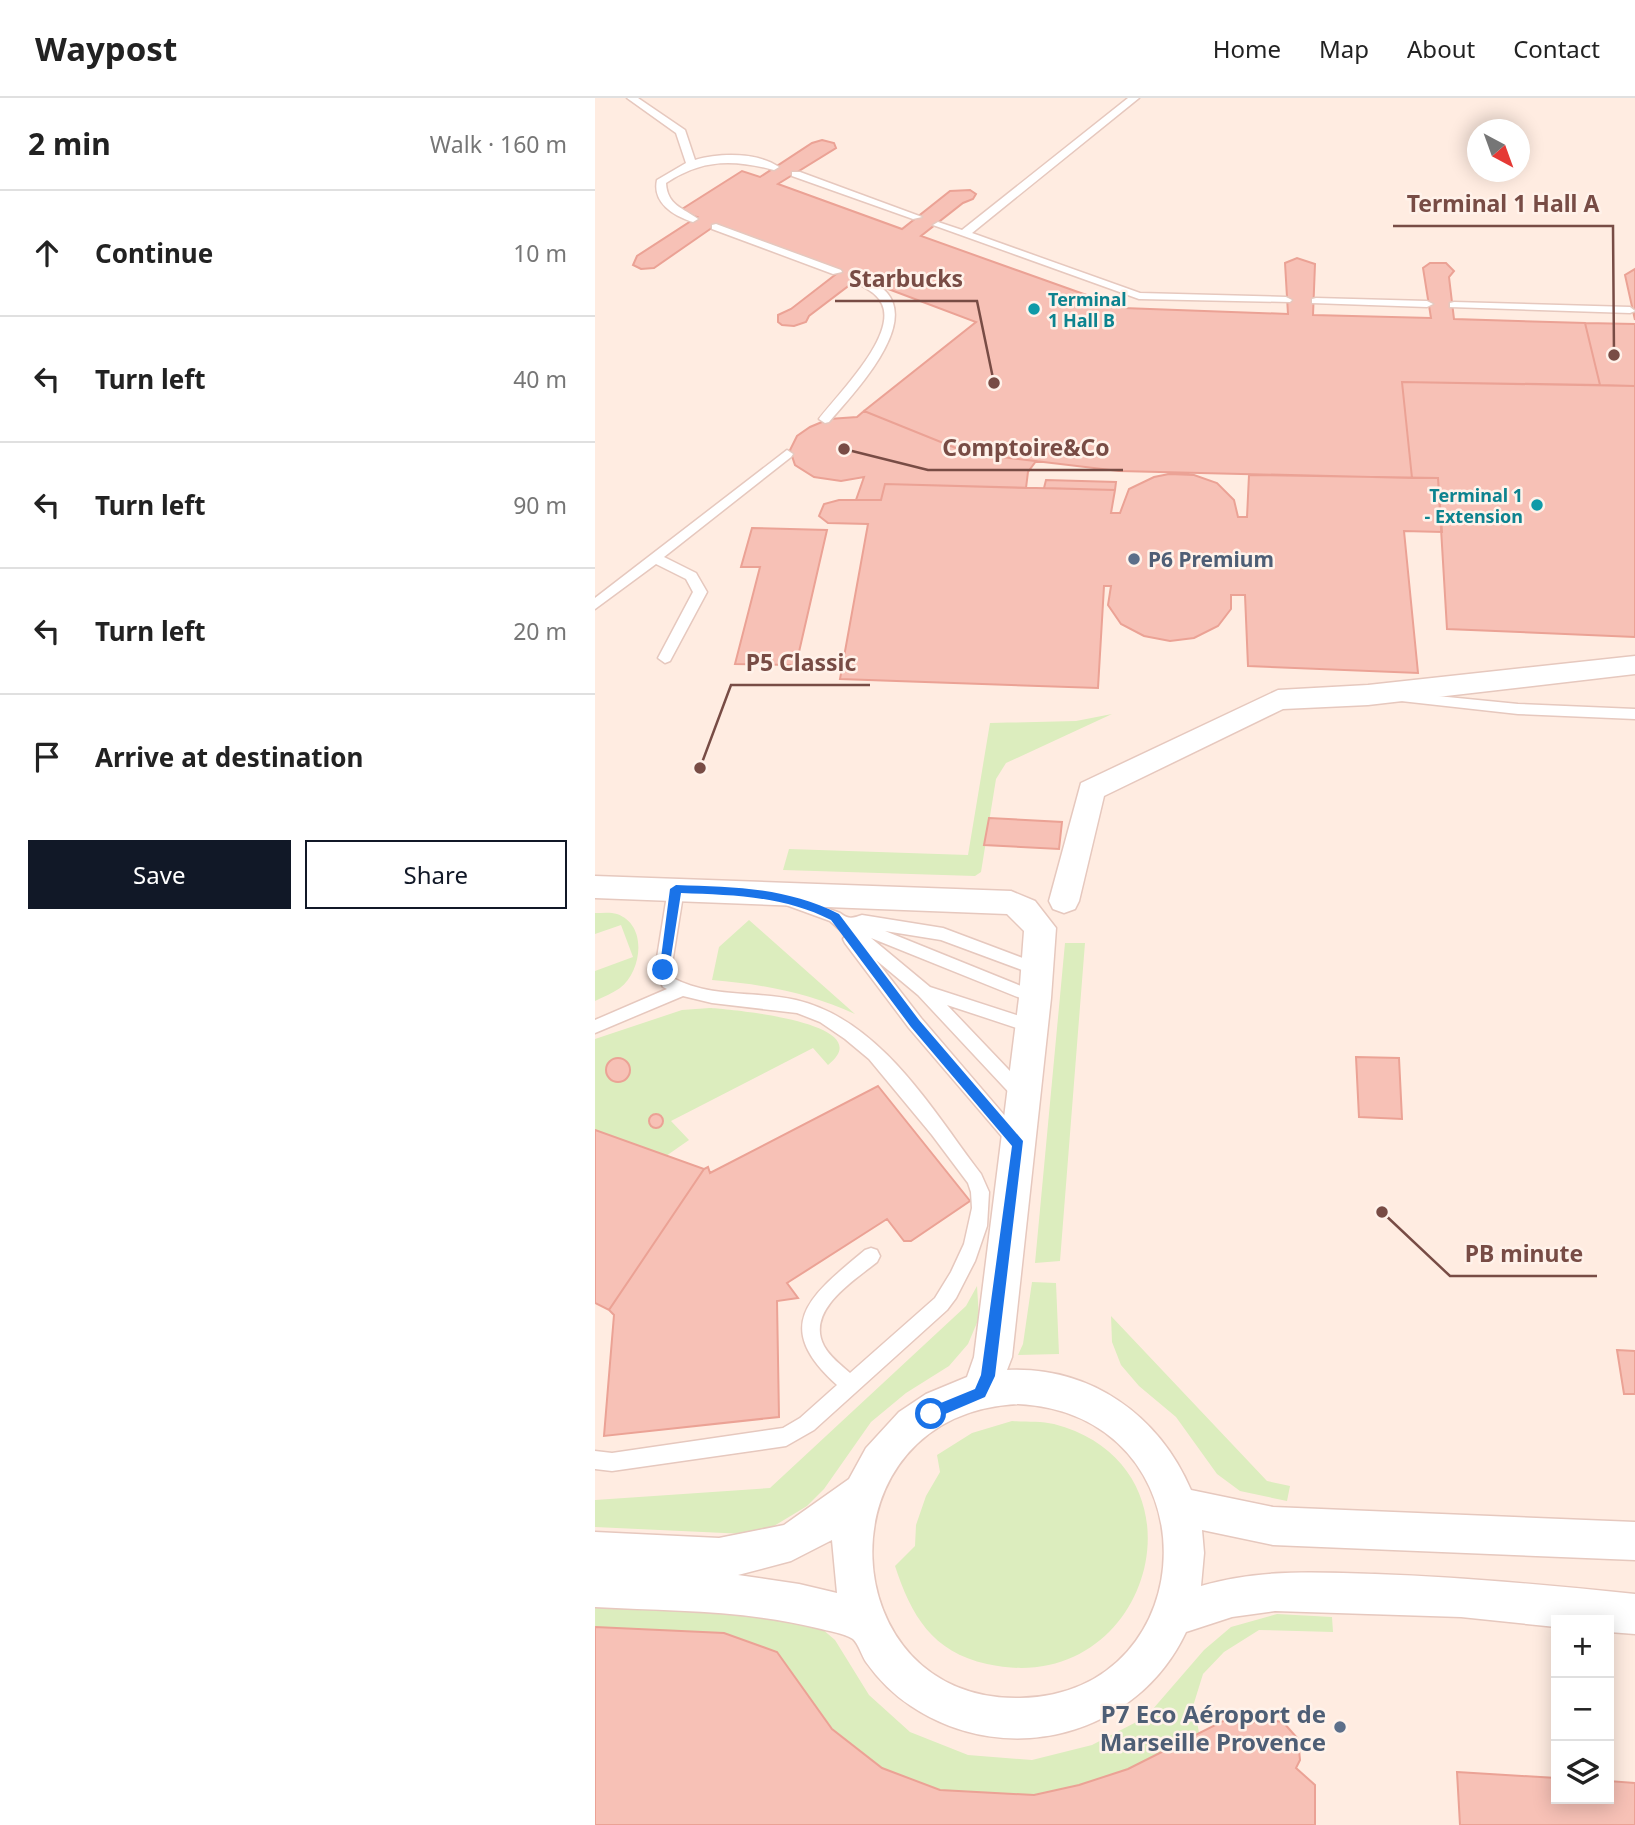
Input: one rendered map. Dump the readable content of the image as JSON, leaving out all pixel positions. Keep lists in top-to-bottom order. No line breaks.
{"places":["Terminal 1 Hall B","Terminal 1 Hall A","Starbucks","Comptoire&Co","Terminal 1 - Extension","P6 Premium","P5 Classic","PB minute","P7 Eco Aéroport de Marseille Provence"],"north":"bottom right","page":{"header":"Waypost","nav":["Home","Map","About","Contact"],"heading":["2 min","Walk · 160 m"],"list":[["Continue","10 m"],["Turn left","40 m"],["Turn left","90 m"],["Turn left","20 m"],"Arrive at destination"],"buttons":["Save","Share"],"map_buttons":["+","−"]}}
